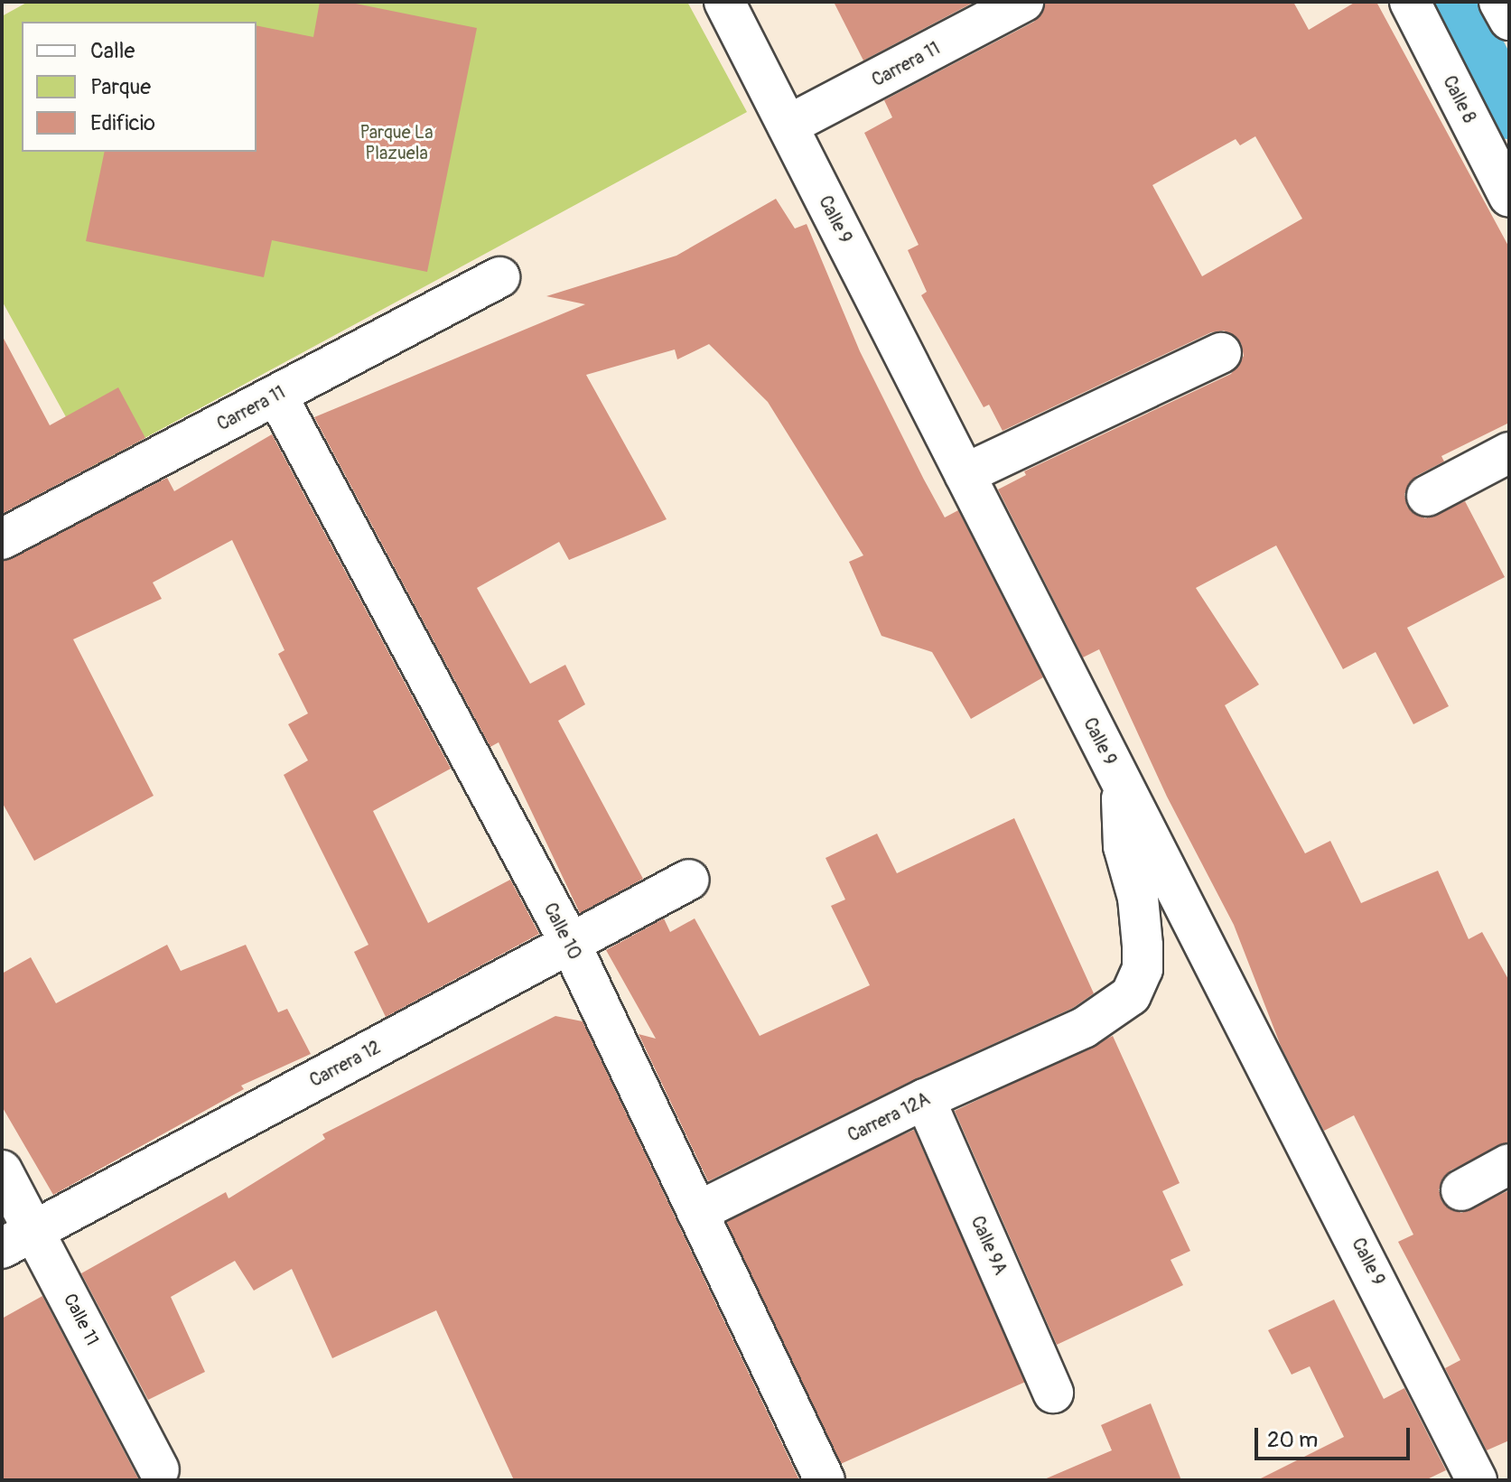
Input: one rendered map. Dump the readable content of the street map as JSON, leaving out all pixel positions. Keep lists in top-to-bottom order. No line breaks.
{"streets":{"street":["Carrera 11","Calle 8","Calle 9","Calle 10","Carrera 12","Carrera 12A","Calle 9A","Calle 11"]},"crossings":[["Carrera 11","Calle 9"],["Carrera 11","Calle 10"],["Calle 9","Carrera 12A"],["Calle 10","Carrera 12"],["Calle 10","Carrera 12A"],["Carrera 12","Calle 11"],["Carrera 12A","Calle 9A"]],"parks":["Parque La Plazuela"],"legend":["Calle","Parque","Edificio"],"scale_bar":"20 m"}
